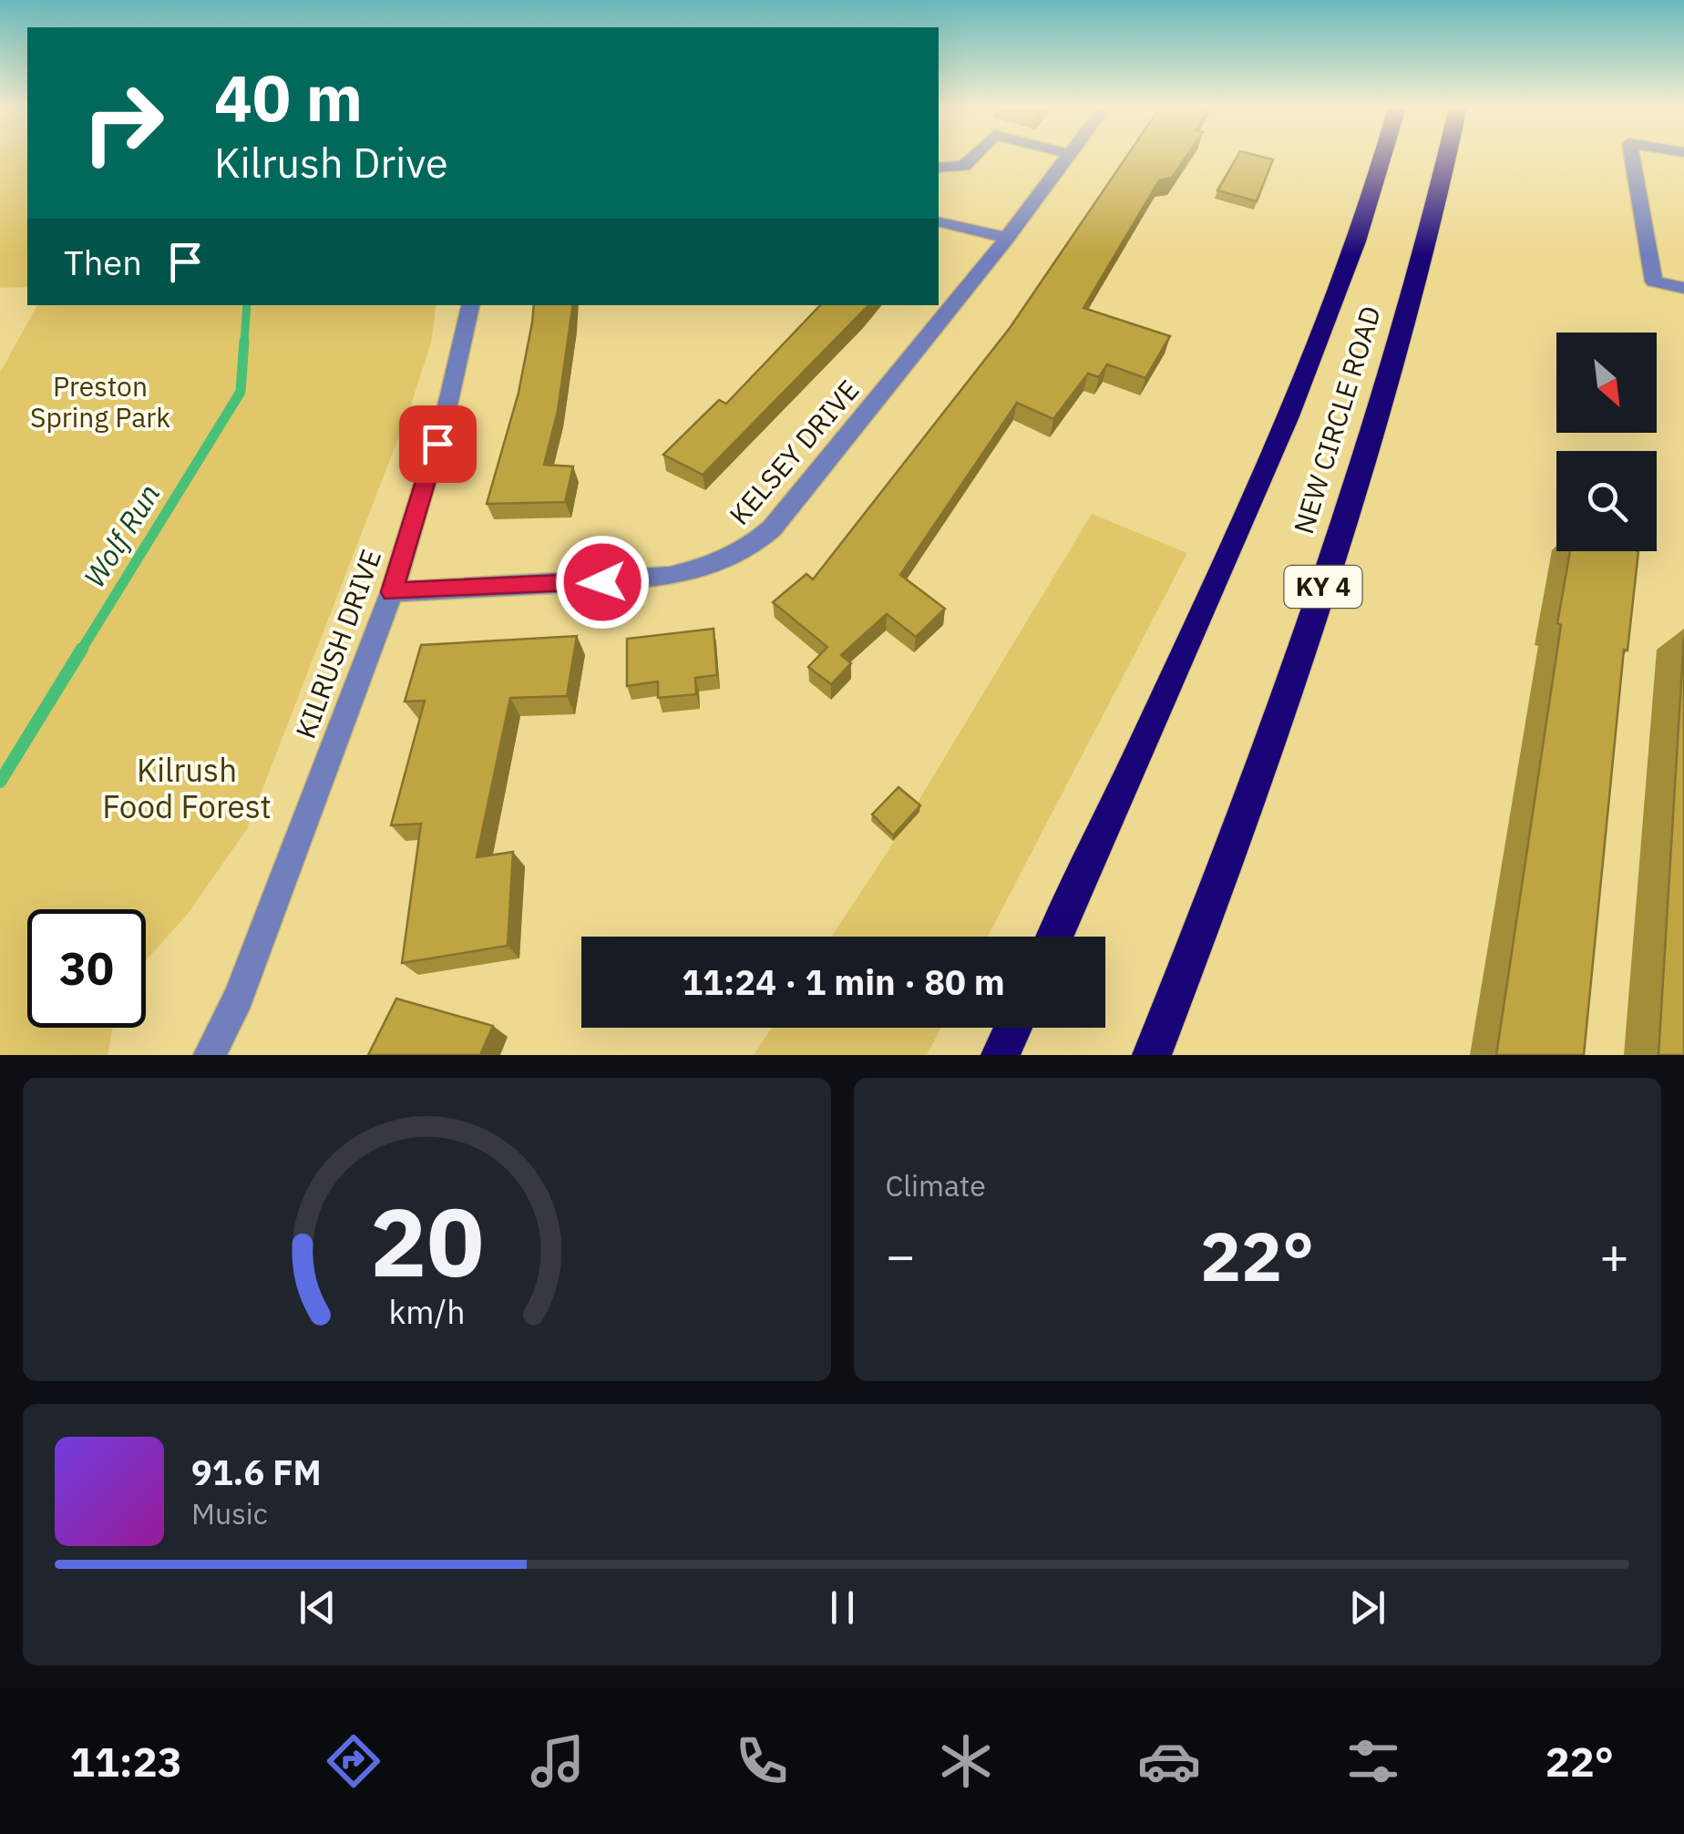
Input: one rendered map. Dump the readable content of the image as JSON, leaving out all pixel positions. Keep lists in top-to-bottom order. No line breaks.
{"streets":{"highway":["NEW CIRCLE ROAD","KY 4"],"street":["KELSEY DRIVE","KILRUSH DRIVE"]},"crossings":[["KELSEY DRIVE","KILRUSH DRIVE"]],"water":["Wolf Run"],"parks":["Preston Spring Park","Kilrush Food Forest"],"north":"bottom right","page":{"turn":["40 m","Kilrush Drive"],"then":"Then","limit":"30","trip":"11:24 · 1 min · 80 m","tile":"Climate","heat":["−","22°","+"],"song":["91.6 FM","Music"],"tabs":["11:23","22°"],"gauge":["20","km/h"]}}
